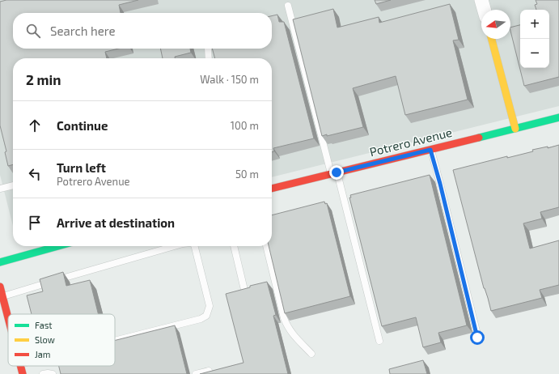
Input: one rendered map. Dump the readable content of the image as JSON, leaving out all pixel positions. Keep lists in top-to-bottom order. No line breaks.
{"streets":{"street":["Potrero Avenue"]},"legend":["Fast","Slow","Jam"],"north":"left","page":{"map_buttons":["+","−"],"search":"Search here","heading":["2 min","Walk · 150 m"],"list":[["Continue","100 m"],["Turn left","Potrero Avenue","50 m"],"Arrive at destination"]}}
